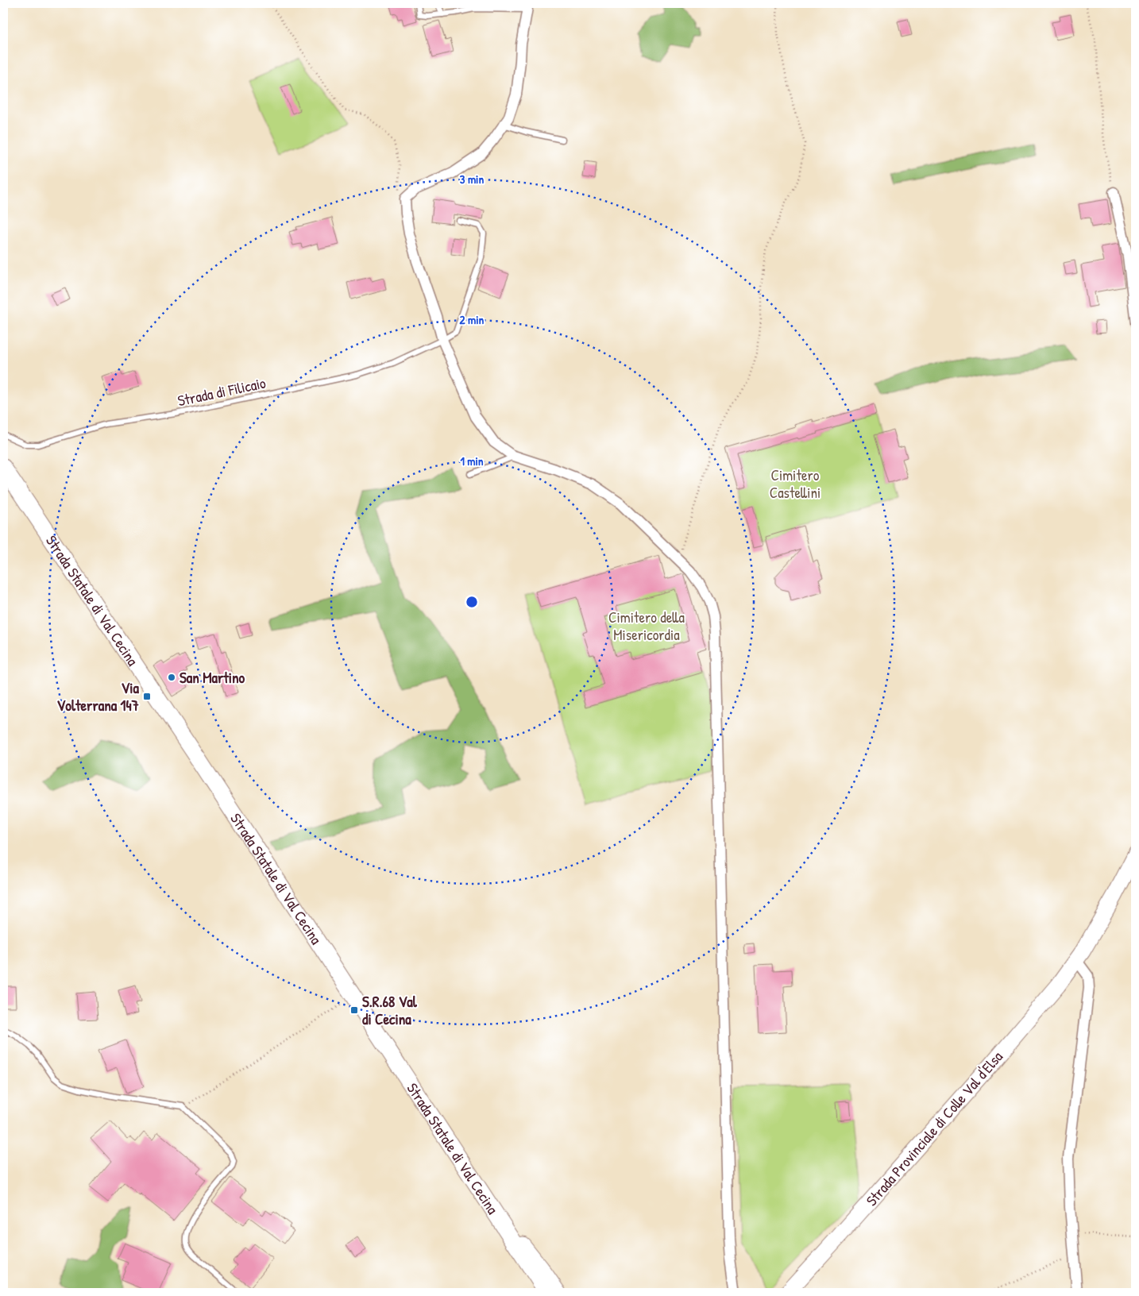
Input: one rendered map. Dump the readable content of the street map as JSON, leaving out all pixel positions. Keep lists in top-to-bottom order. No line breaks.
{"streets":{"main road":["Strada Statale di Val Cecina","Strada Provinciale di Colle Val d'Elsa"],"lane":["Strada di Filicaio"]},"parks":["Cimitero Castellini","Cimitero della Misericordia"],"places":{"other":["San Martino"],"transit":["Via Volterrana 147","S.R.68 Val di Cecina"]},"rings":["3 min","2 min","1 min"]}
